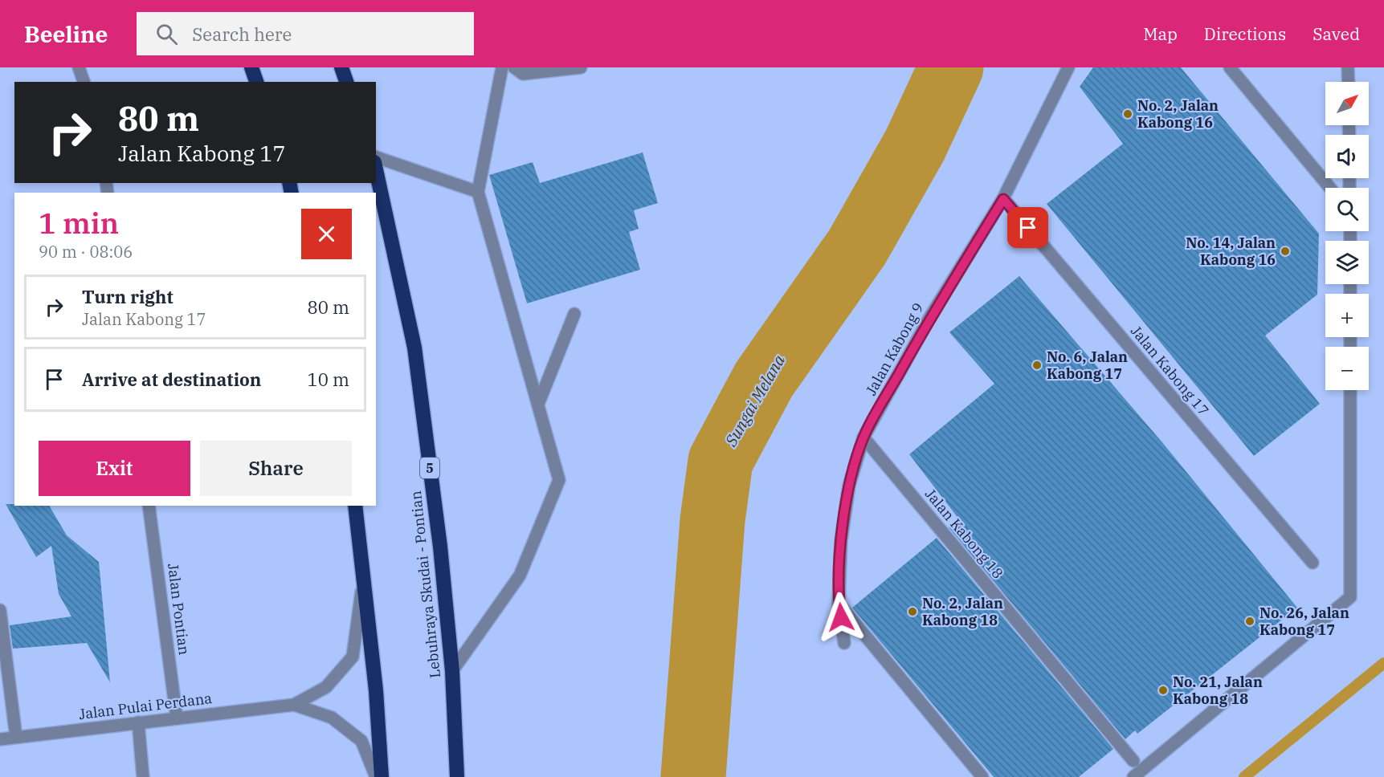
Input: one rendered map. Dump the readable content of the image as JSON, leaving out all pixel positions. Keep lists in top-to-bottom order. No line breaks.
{"streets":{"highway":["5","Lebuhraya Skudai - Pontian"],"street":["Jalan Kabong 9","Jalan Kabong 17","Jalan Kabong 18","Jalan Pontian","Jalan Pulai Perdana"]},"crossings":[["Jalan Kabong 9","Jalan Kabong 17"],["Jalan Kabong 9","Jalan Kabong 18"],["Jalan Pontian","Jalan Pulai Perdana"]],"water":["Sungai Melana"],"places":["No. 2, Jalan Kabong 16","No. 14, Jalan Kabong 16","No. 6, Jalan Kabong 17","No. 2, Jalan Kabong 18","No. 26, Jalan Kabong 17","No. 21, Jalan Kabong 18"],"north":"top right","page":{"header":"Beeline","search":"Search here","nav":["Map","Directions","Saved"],"map_buttons":["+","−"],"turn":["80 m","Jalan Kabong 17"],"heading":["1 min","90 m · 08:06"],"list":[{"name":"Turn right","note":"Jalan Kabong 17","value":"80 m"},{"name":"Arrive at destination","value":"10 m"}],"buttons":["Exit","Share"]}}
